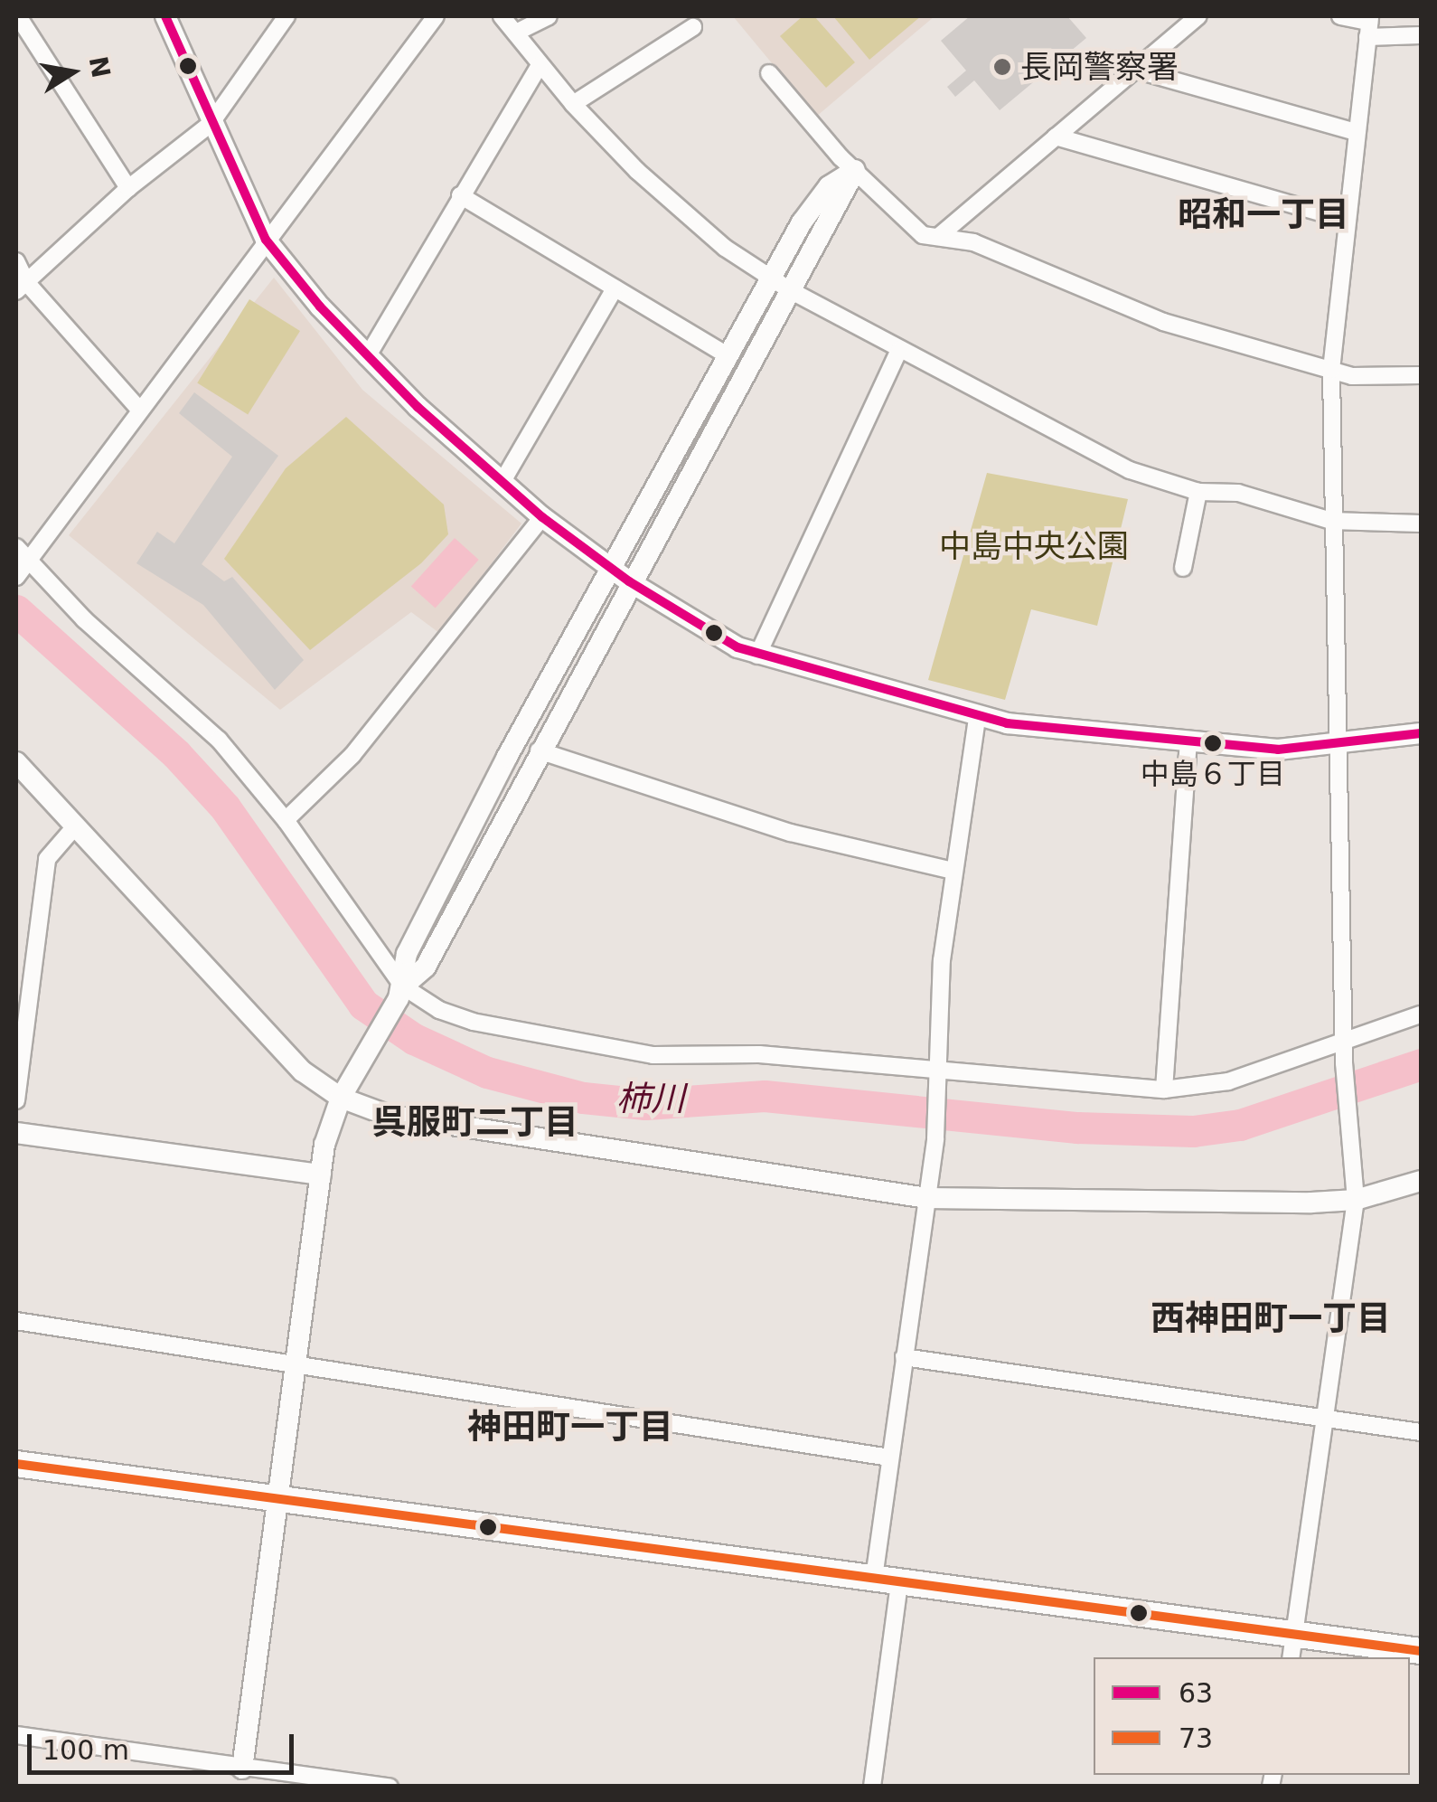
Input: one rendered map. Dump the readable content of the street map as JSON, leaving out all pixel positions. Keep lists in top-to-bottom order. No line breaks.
{"districts":["昭和一丁目","呉服町二丁目","西神田町一丁目","神田町一丁目"],"water":["柿川"],"parks":["中島中央公園"],"places":["長岡警察署","中島６丁目"],"lines":["transit line 63","transit line 73"],"legend":["63","73"],"scale_bar":"100 m","north":"right"}
